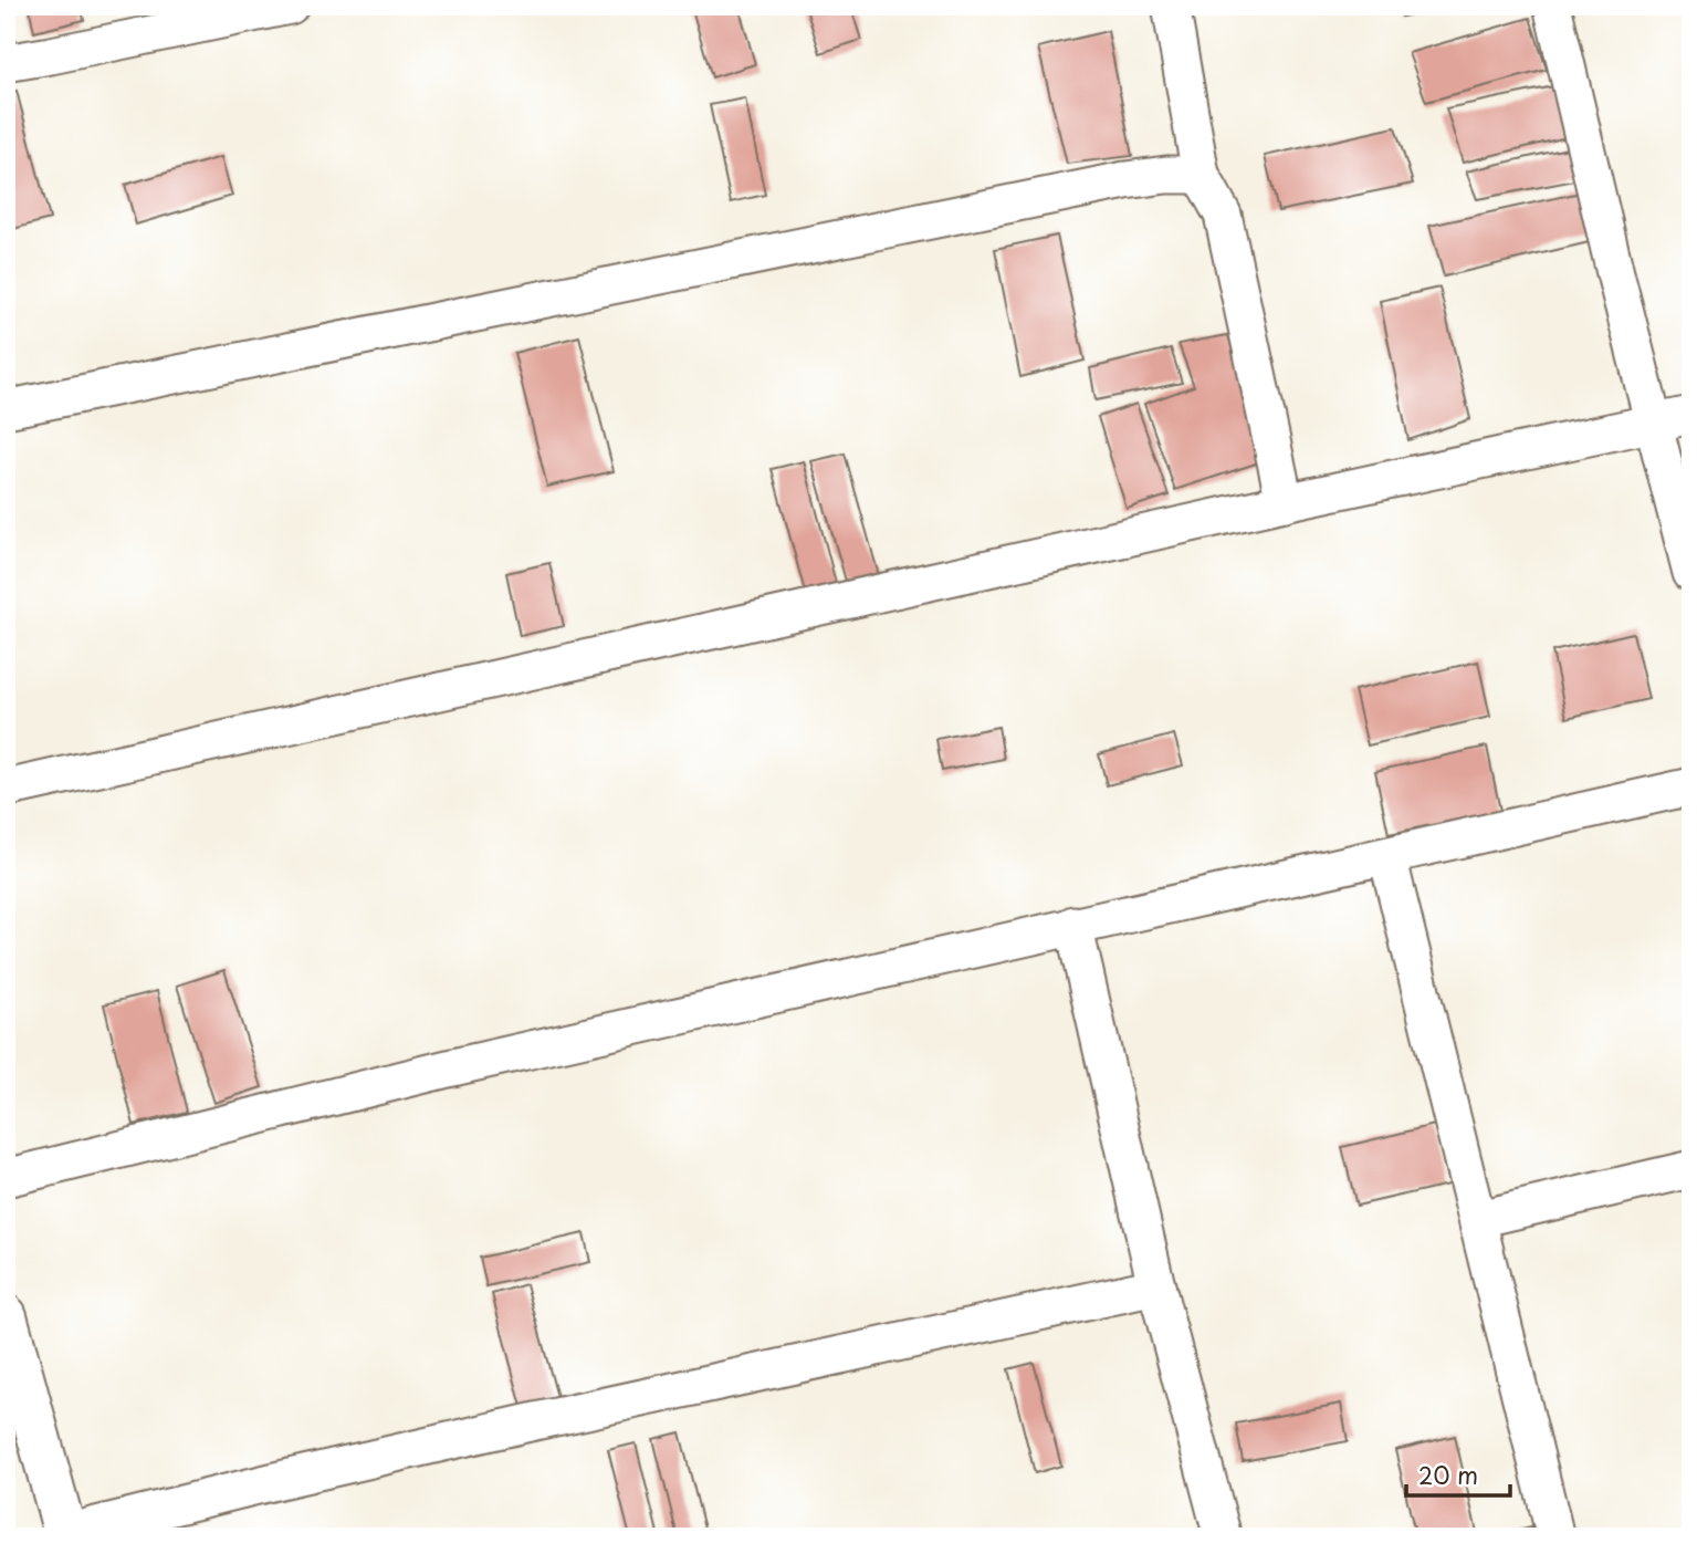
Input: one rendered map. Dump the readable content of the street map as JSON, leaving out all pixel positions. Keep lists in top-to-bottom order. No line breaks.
{"scale_bar":"20 m"}
